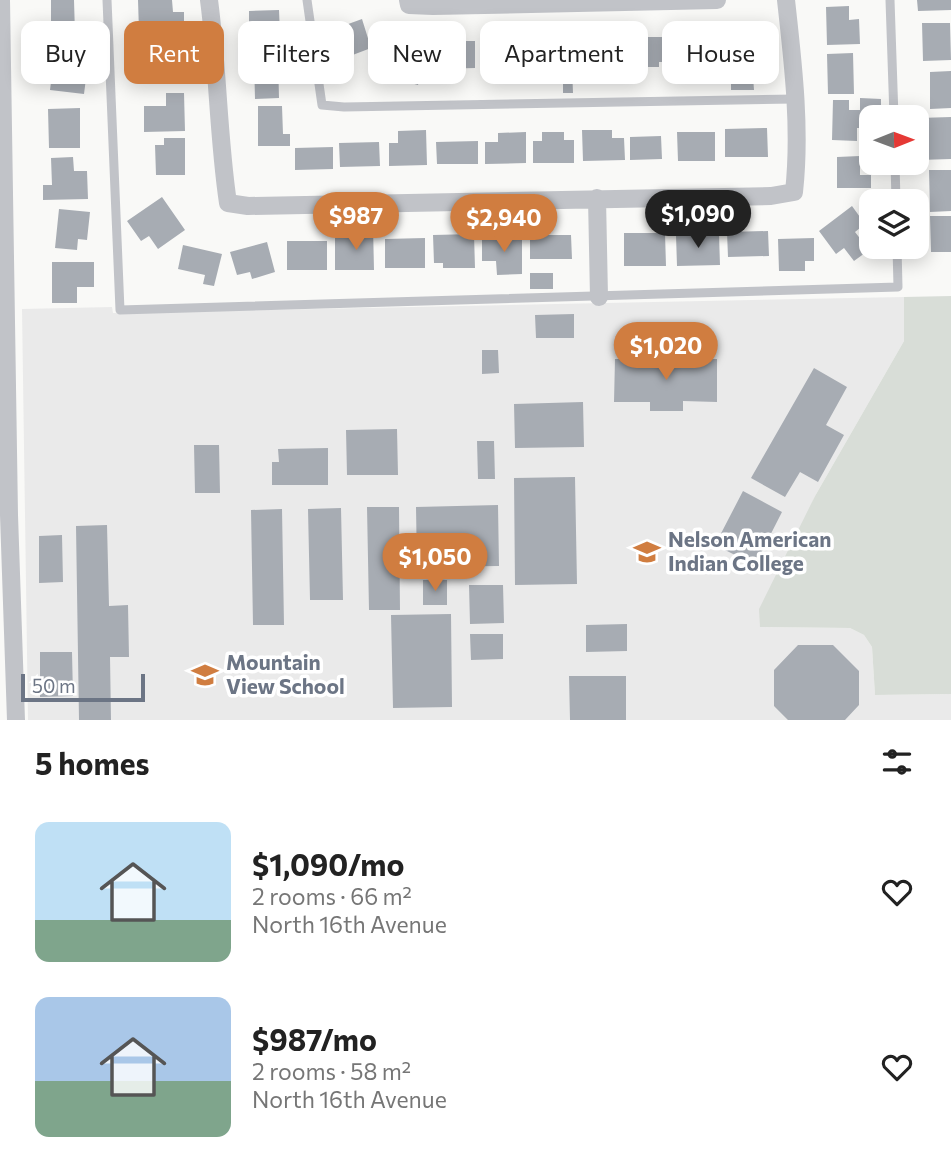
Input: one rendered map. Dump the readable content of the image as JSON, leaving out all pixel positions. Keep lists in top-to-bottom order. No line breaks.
{"places":{"school or university":["Nelson American Indian College","Mountain View School"]},"scale_bar":"50 m","north":"right","page":{"chip":["Buy","Rent","Filters","New","Apartment","House"],"price":["$1,090","$987","$2,940","$1,020","$1,050"],"scale":"50 m","heading":"5 homes","list":[{"name":"$1,090/mo","note":"2 rooms · 66 m² · North 16th Avenue"},{"name":"$987/mo","note":"2 rooms · 58 m² · North 16th Avenue"}]}}
